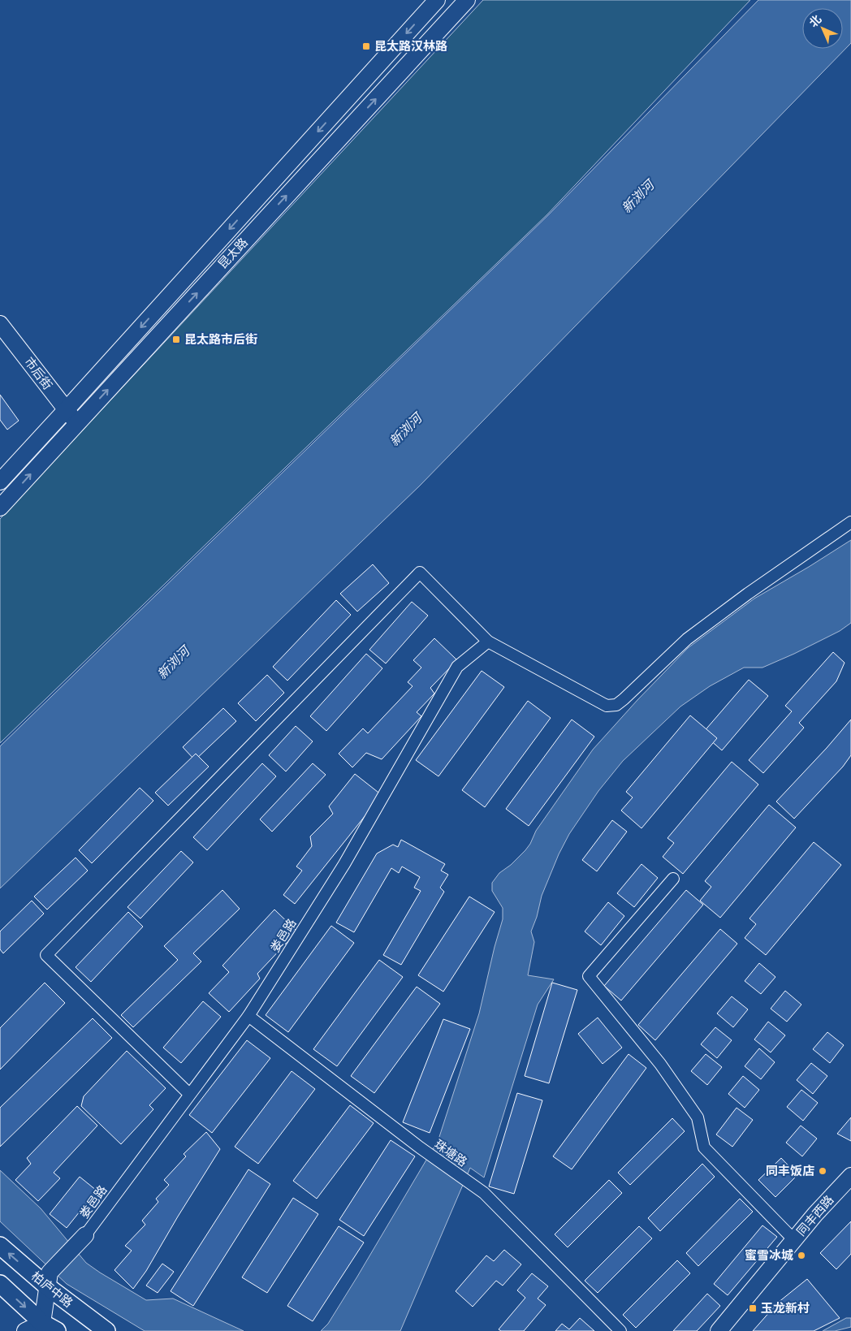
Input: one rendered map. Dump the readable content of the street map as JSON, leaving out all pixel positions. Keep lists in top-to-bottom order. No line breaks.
{"streets":{"main road":["昆太路","市后街","同丰西路","柏庐中路"],"street":["娄邑路","珠塘路"]},"crossings":[["昆太路","市后街"],["娄邑路","珠塘路"]],"water":["新浏河"],"places":{"transit":["昆太路汉林路","昆太路市后街","玉龙新村"],"other":["同丰饭店","蜜雪冰城"]},"north":"top left"}
